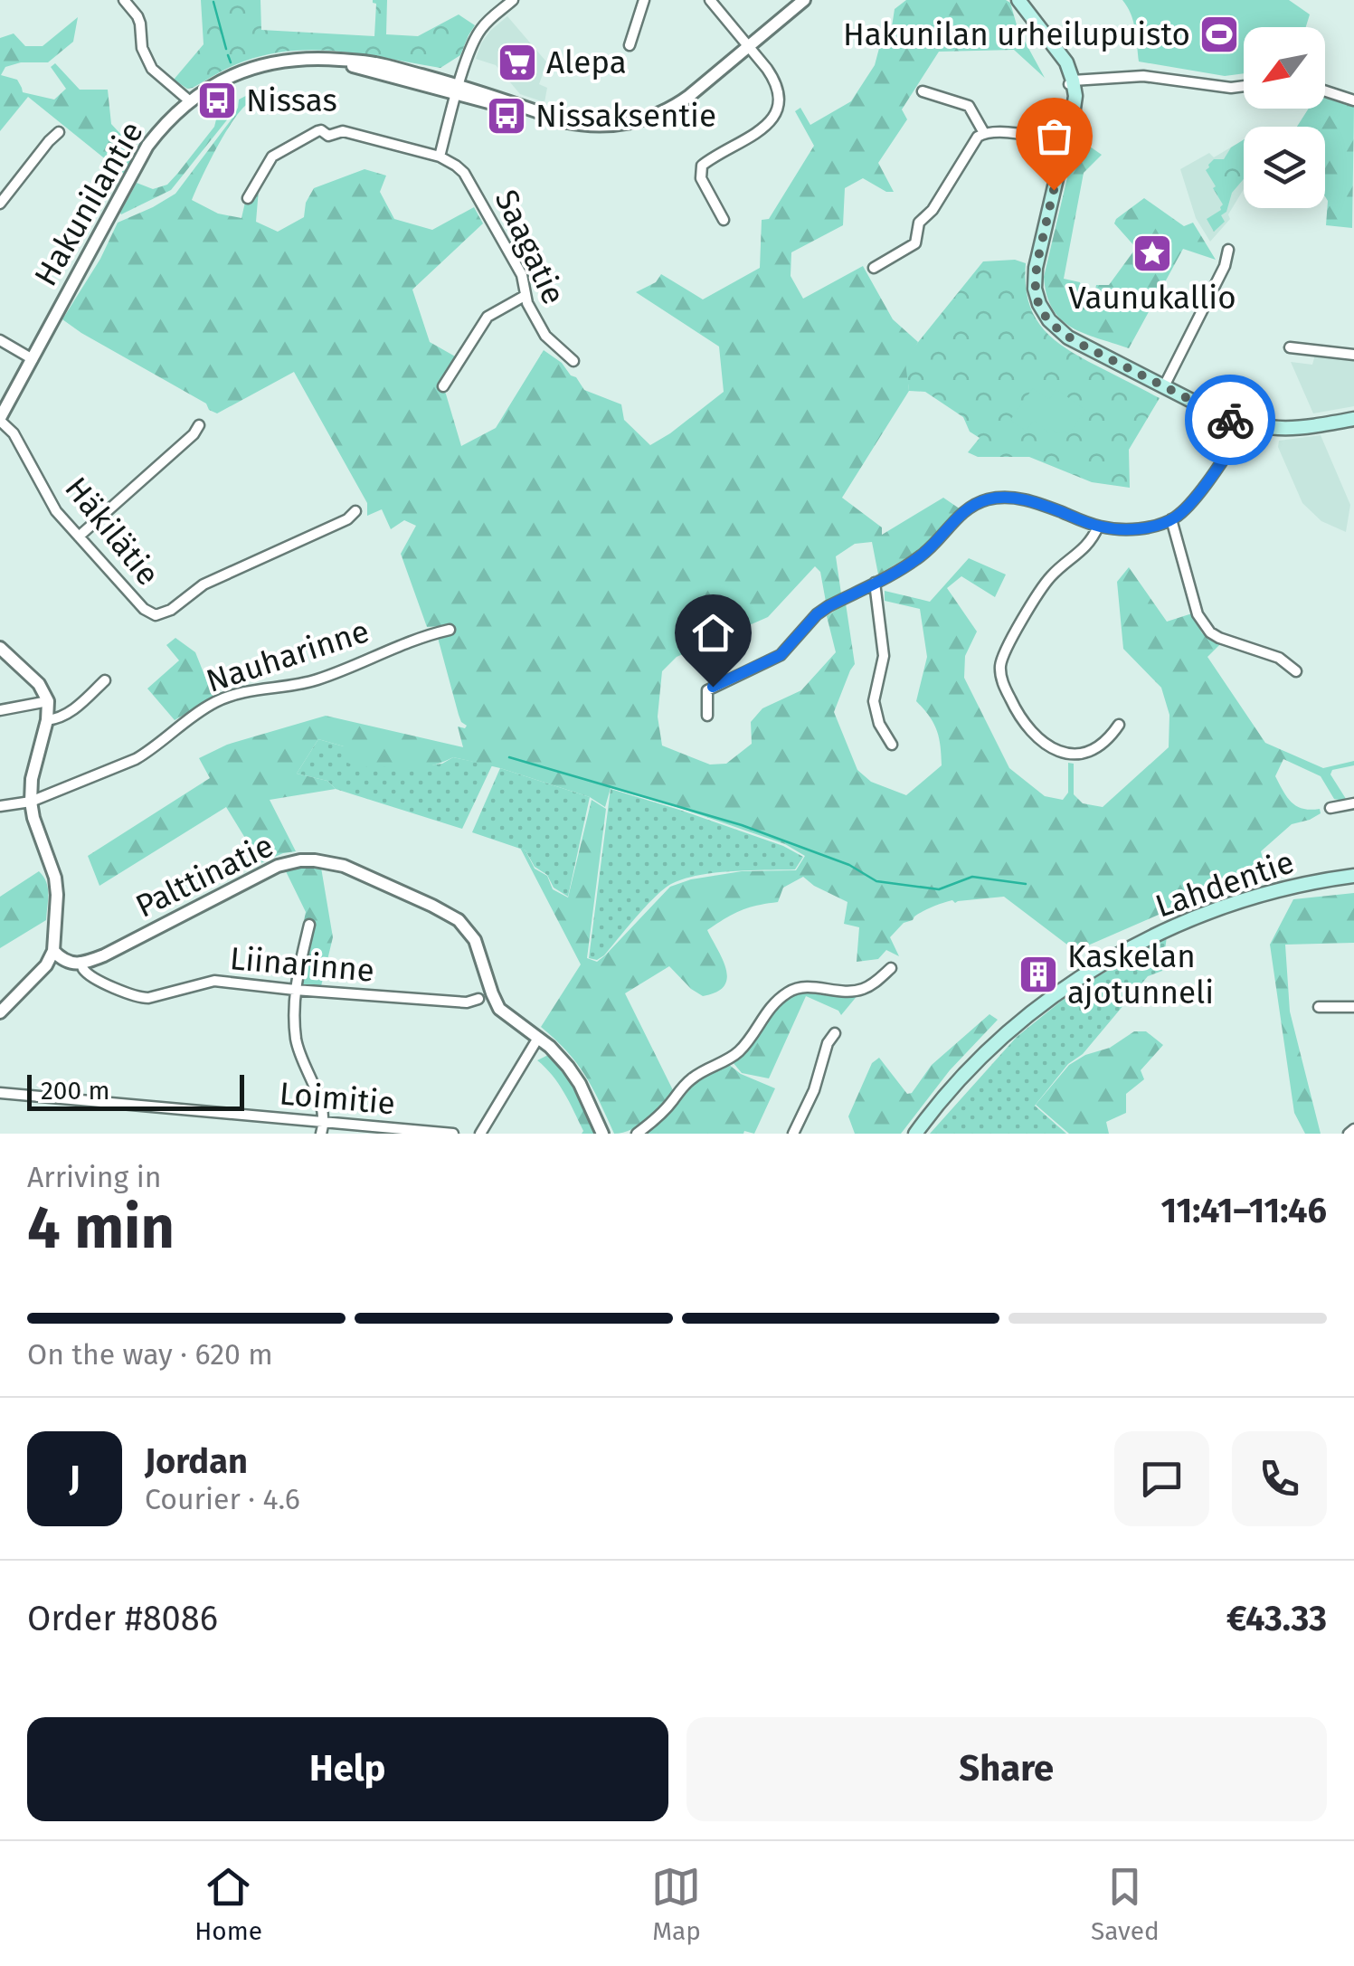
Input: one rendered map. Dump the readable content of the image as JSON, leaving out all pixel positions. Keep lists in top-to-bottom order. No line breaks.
{"streets":{"main road":["Lahdentie"],"street":["Hakunilantie","Saagatie","Häkilätie","Nauharinne","Palttinatie","Liinarinne","Loimitie"]},"crossings":[["Hakunilantie","Häkilätie"],["Palttinatie","Liinarinne"]],"places":{"sports":["Hakunilan urheilupuisto"],"supermarket":["Alepa"],"bus stop":["Nissas","Nissaksentie"],"place":["Vaunukallio"],"building":["Kaskelan ajotunneli"]},"scale_bar":"200 m","north":"bottom left","page":{"scale":"200 m","heading":["4 min","Arriving in","11:41–11:46"],"panel":["Jordan","Courier · 4.6","Order #8086","€43.33"],"bar":"On the way · 620 m","round":"J","buttons":["Help","Share"],"tabs":["Home","Map","Saved"]}}
